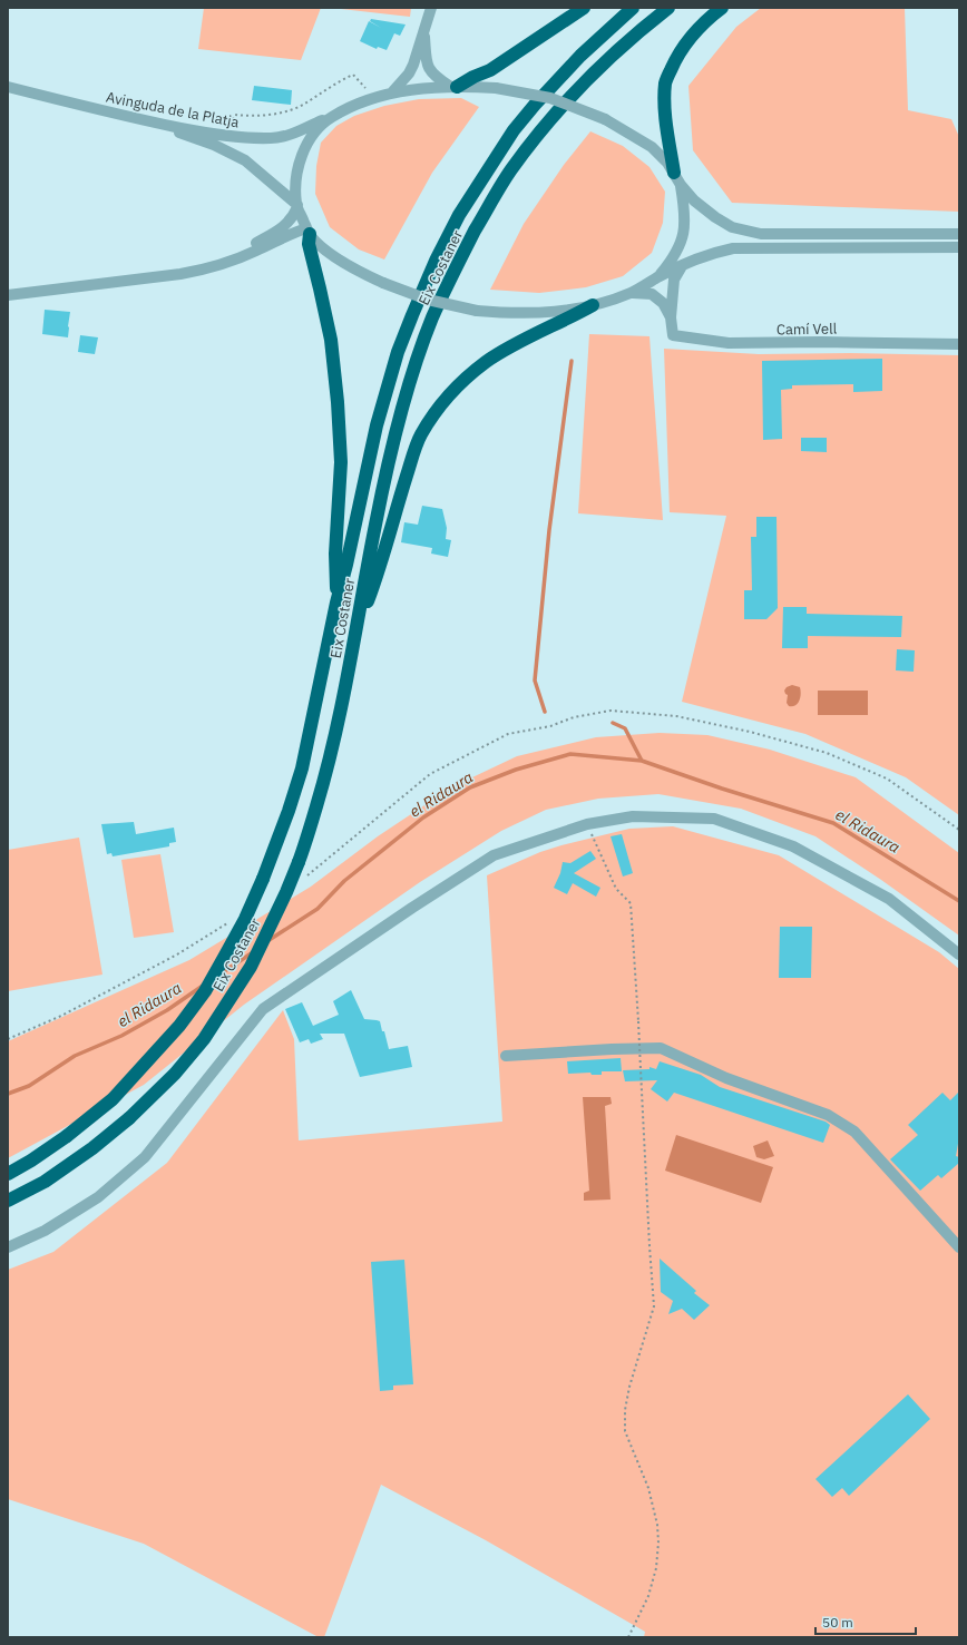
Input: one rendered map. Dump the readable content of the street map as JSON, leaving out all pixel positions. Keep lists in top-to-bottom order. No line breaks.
{"streets":{"highway":["Eix Costaner"],"street":["Avinguda de la Platja","Camí Vell"]},"water":["el Ridaura"],"scale_bar":"50 m"}
